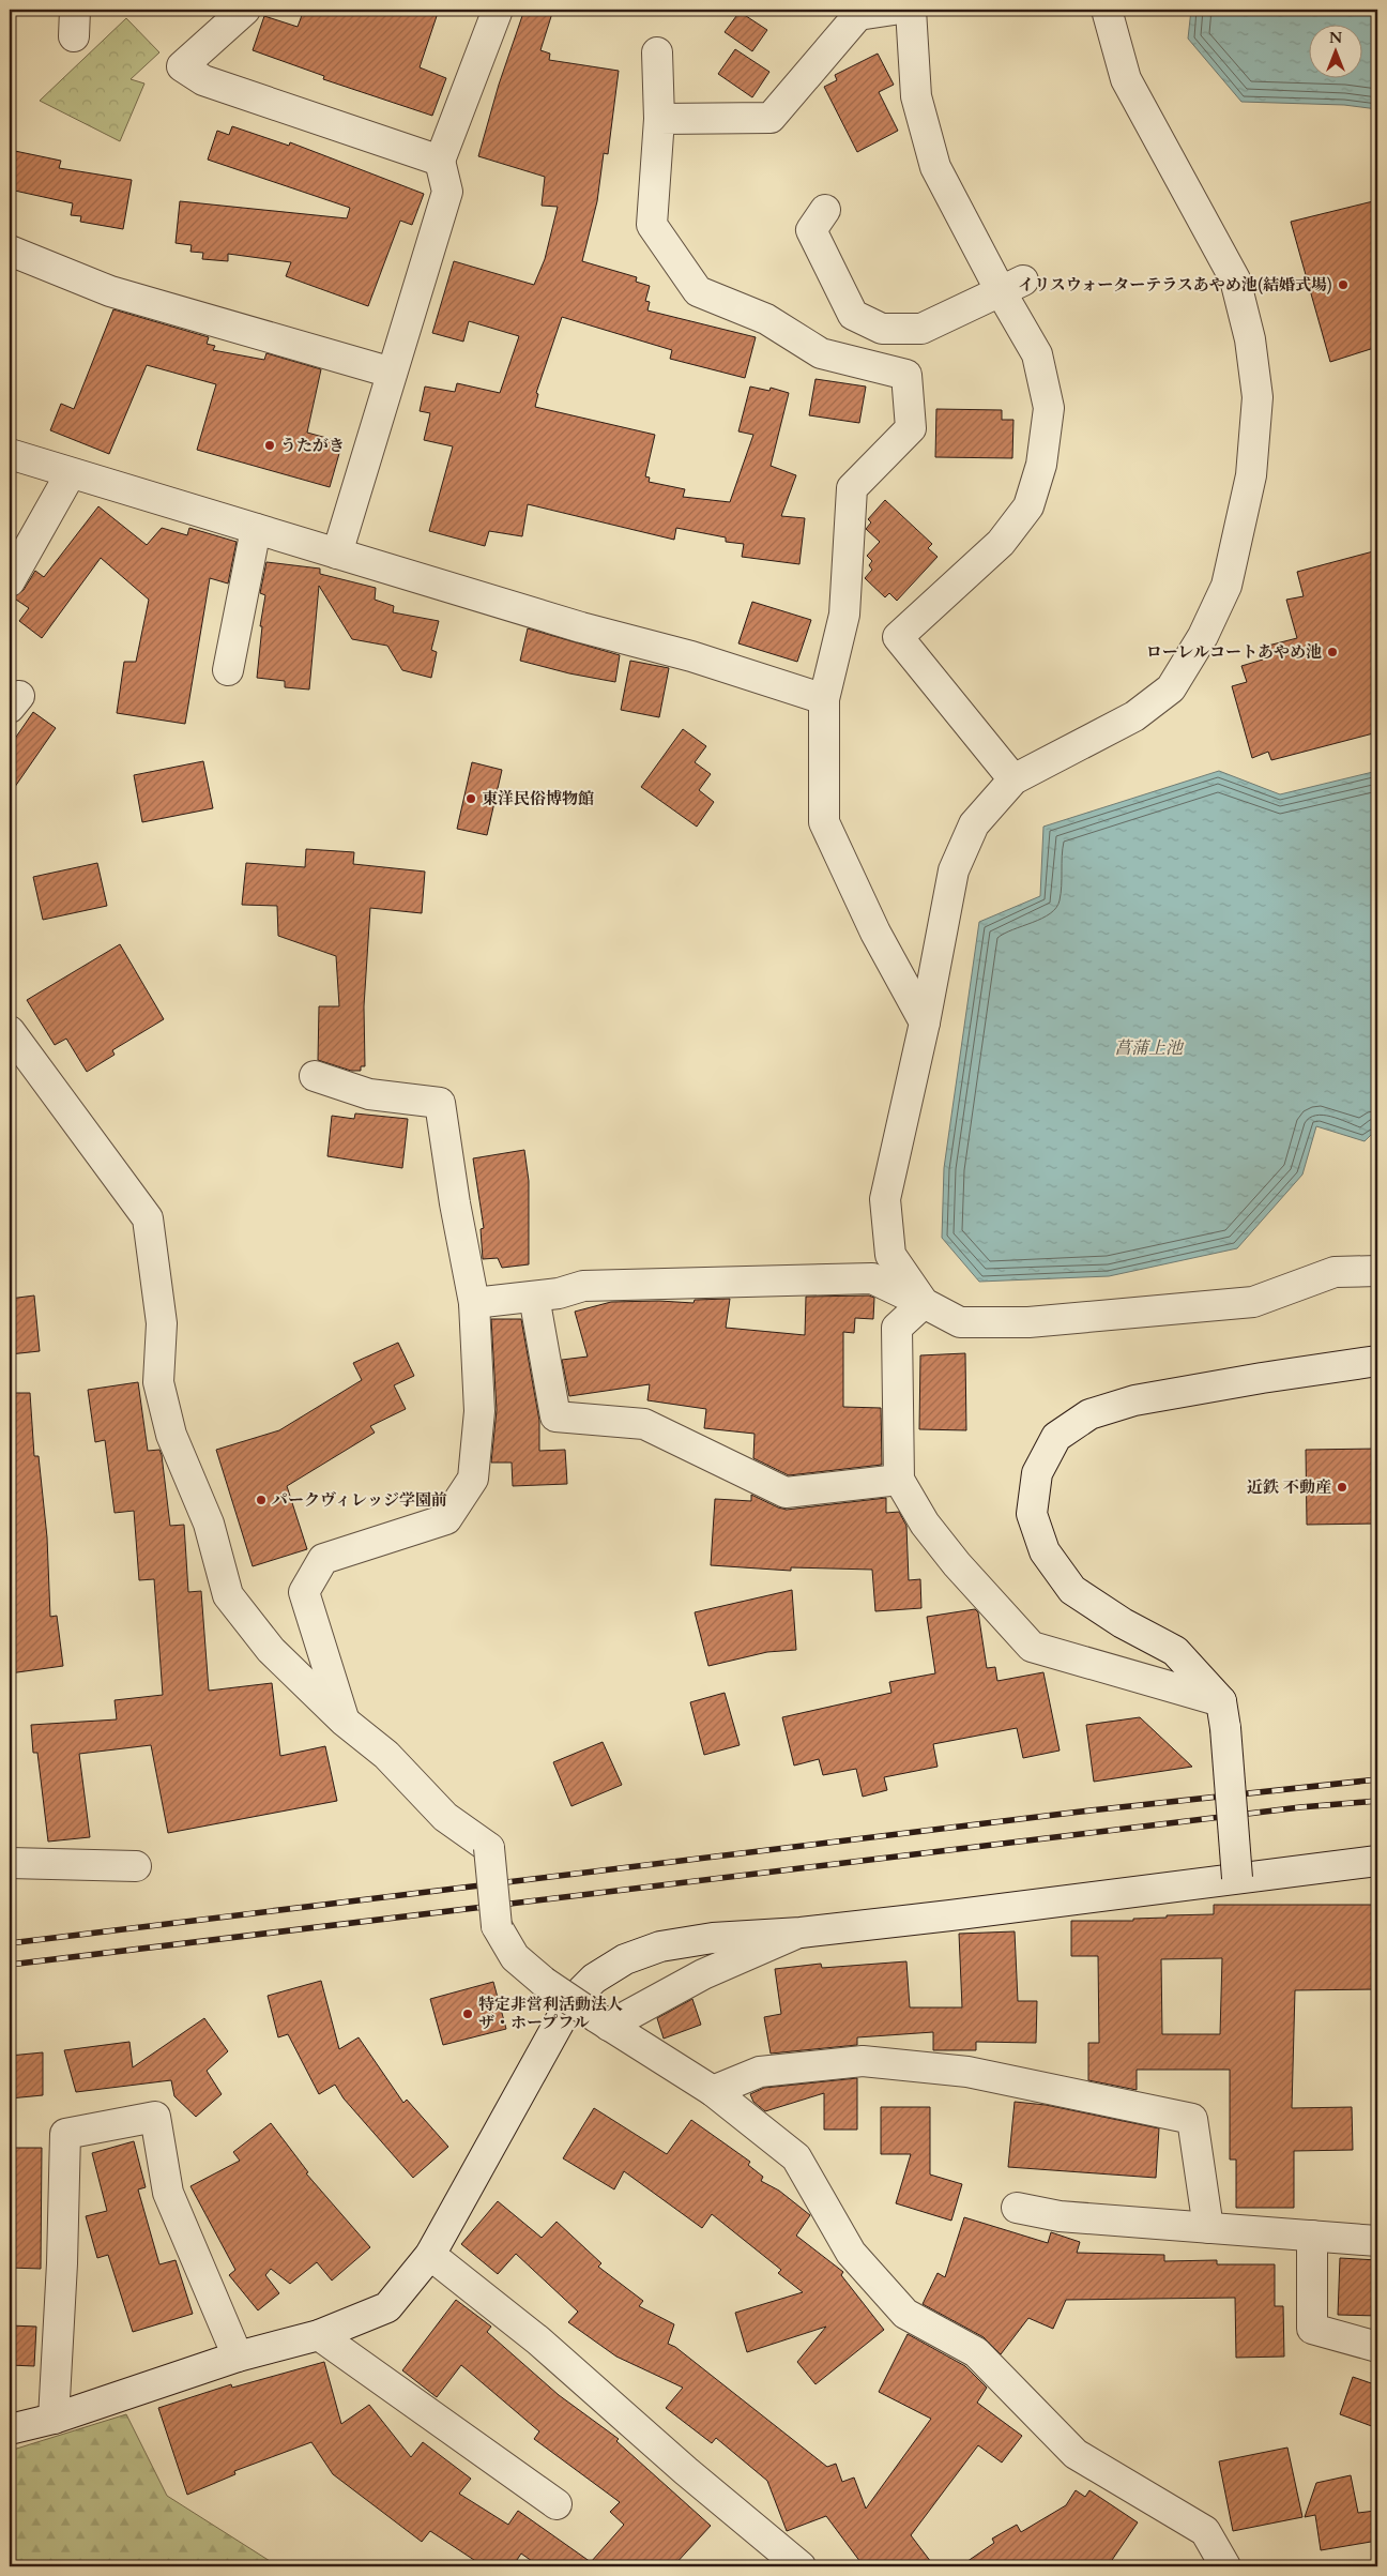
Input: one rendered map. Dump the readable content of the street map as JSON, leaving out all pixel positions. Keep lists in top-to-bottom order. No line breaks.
{"water":["菖蒲上池"],"places":["イリスウォーターテラスあやめ池(結婚式場)","うたがき","ローレルコートあやめ池","東洋民俗博物館","近鉄 不動産","パークヴィレッジ学園前","特定非営利活動法人 ザ・ホープフル"],"north":"top"}
